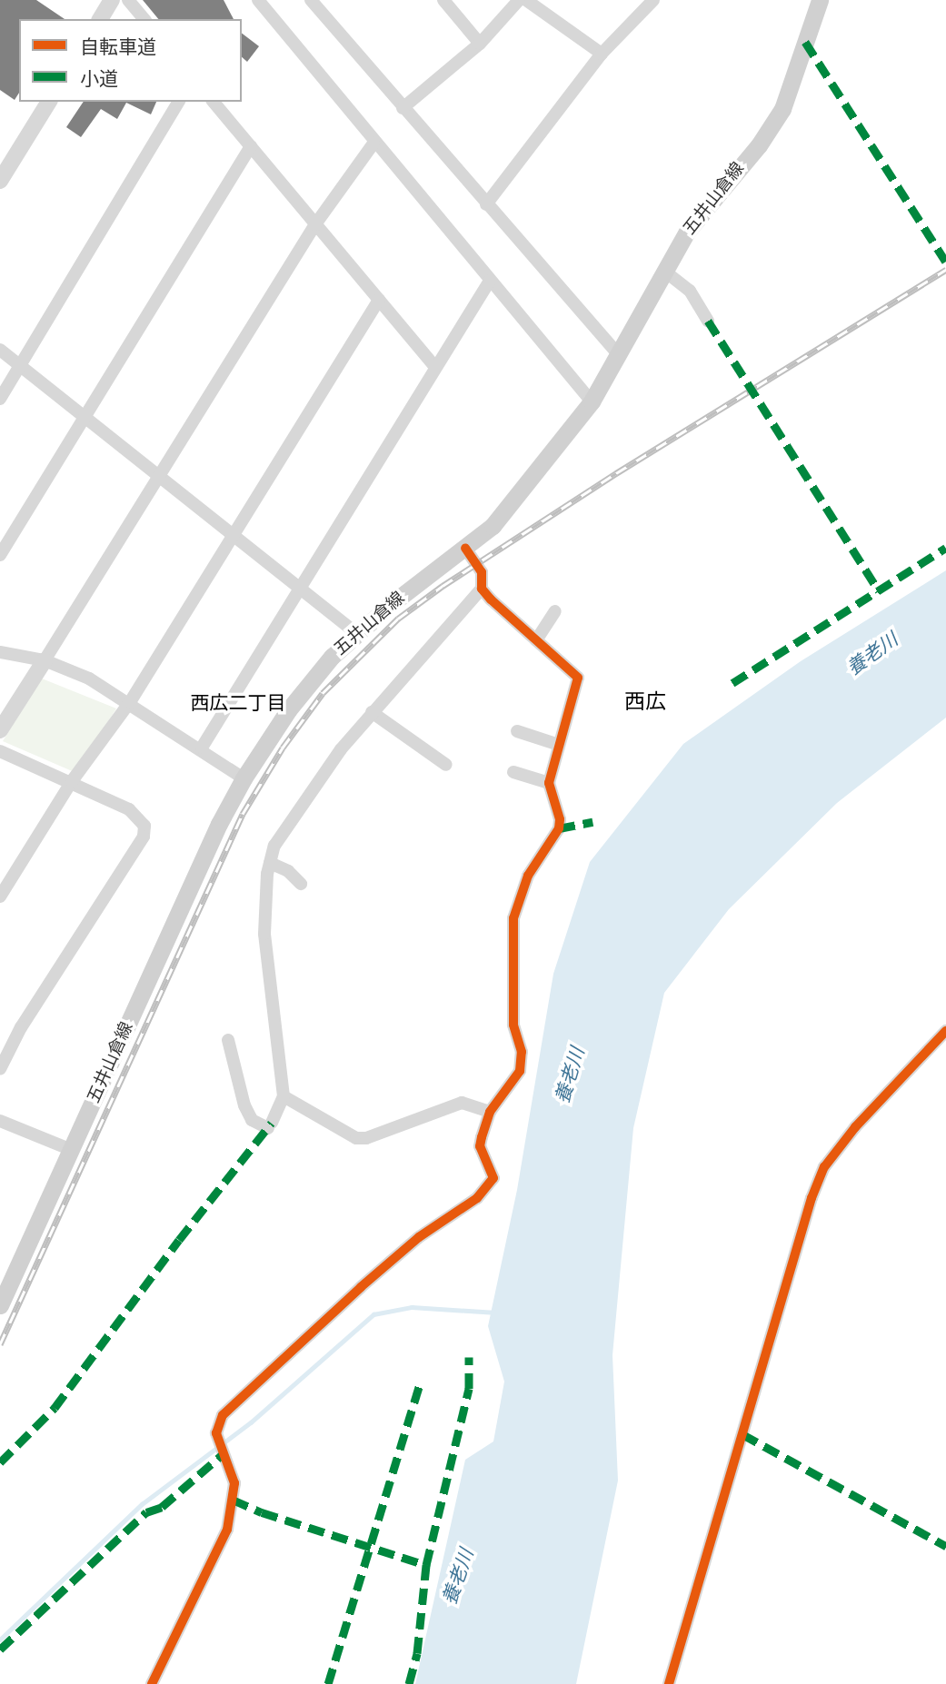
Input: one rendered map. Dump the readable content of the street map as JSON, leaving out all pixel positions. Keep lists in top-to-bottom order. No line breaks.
{"streets":{"main road":["五井山倉線"]},"districts":["西広","西広二丁目"],"water":["養老川"],"legend":["自転車道","小道"]}
